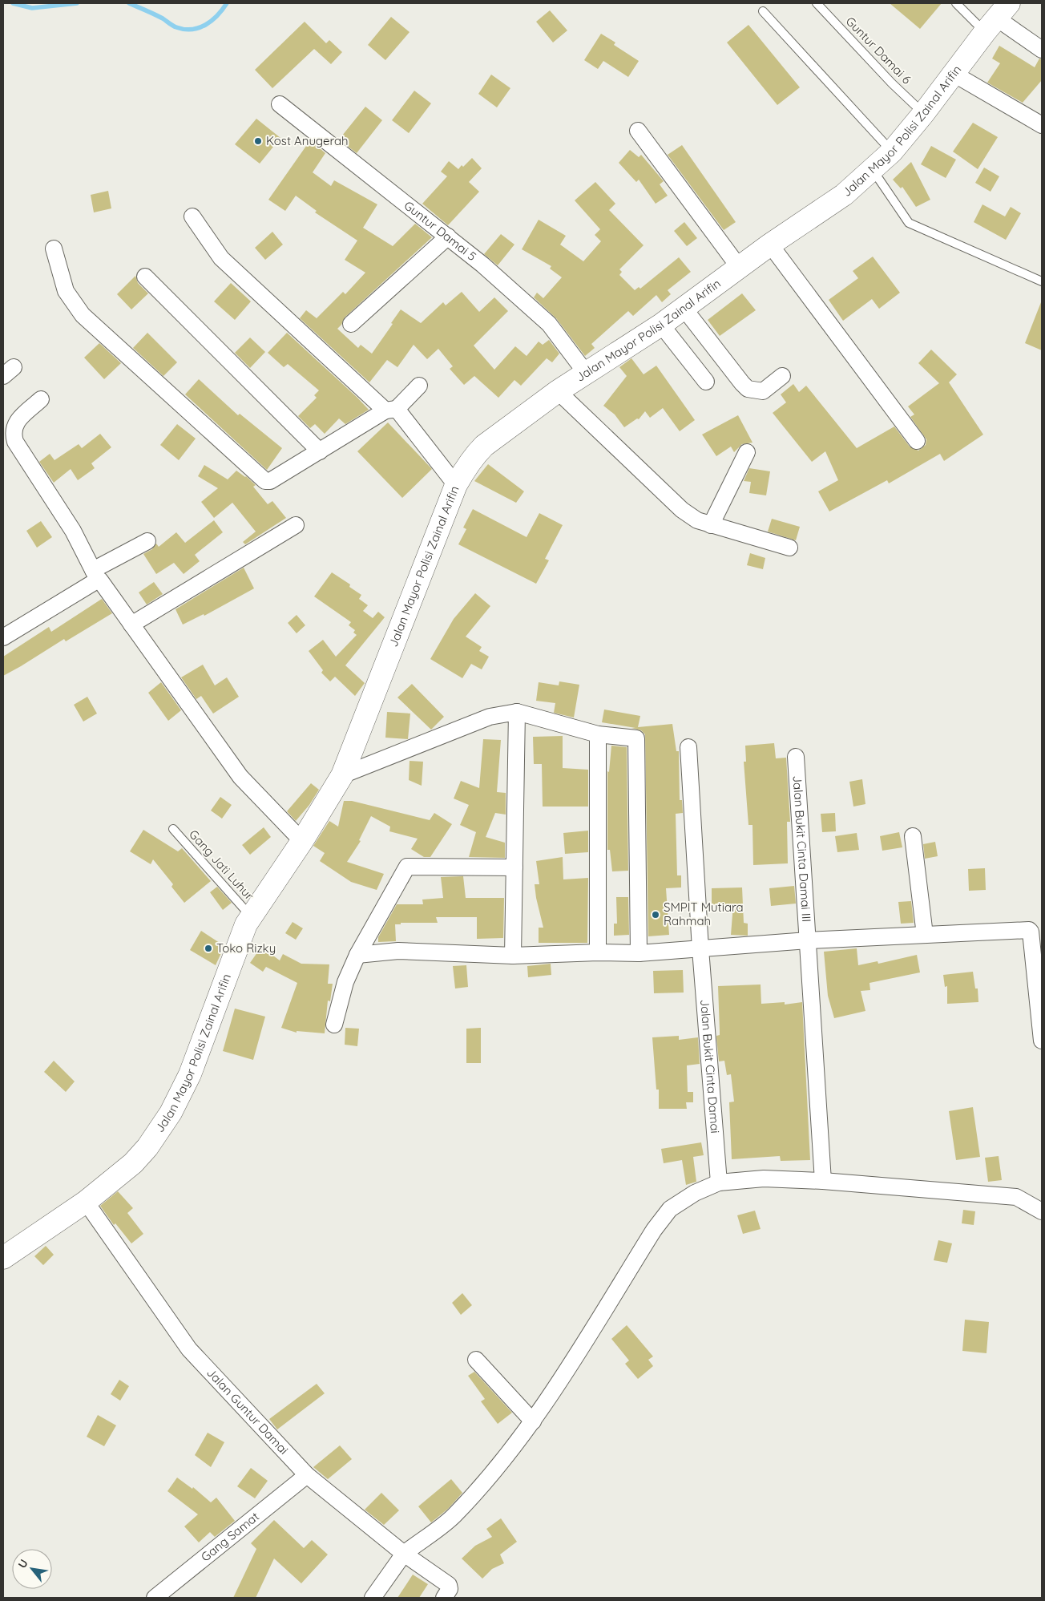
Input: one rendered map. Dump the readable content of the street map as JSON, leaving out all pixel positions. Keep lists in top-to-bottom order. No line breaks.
{"streets":{"main road":["Jalan Mayor Polisi Zainal Arifin"],"street":["Guntur Damai 5","Jalan Bukit Cinta Damai III","Jalan Bukit Cinta Damai","Jalan Guntur Damai","Gang Samat"],"lane":["Guntur Damai 6","Gang Jati Luhur"]},"crossings":[["Guntur Damai 6","Jalan Mayor Polisi Zainal Arifin"],["Jalan Mayor Polisi Zainal Arifin","Guntur Damai 5"],["Jalan Mayor Polisi Zainal Arifin","Gang Jati Luhur"],["Jalan Mayor Polisi Zainal Arifin","Jalan Guntur Damai"],["Jalan Guntur Damai","Gang Samat"]],"places":["Kost Anugerah","SMPIT Mutiara Rahmah","Toko Rizky"],"north":"top left"}
